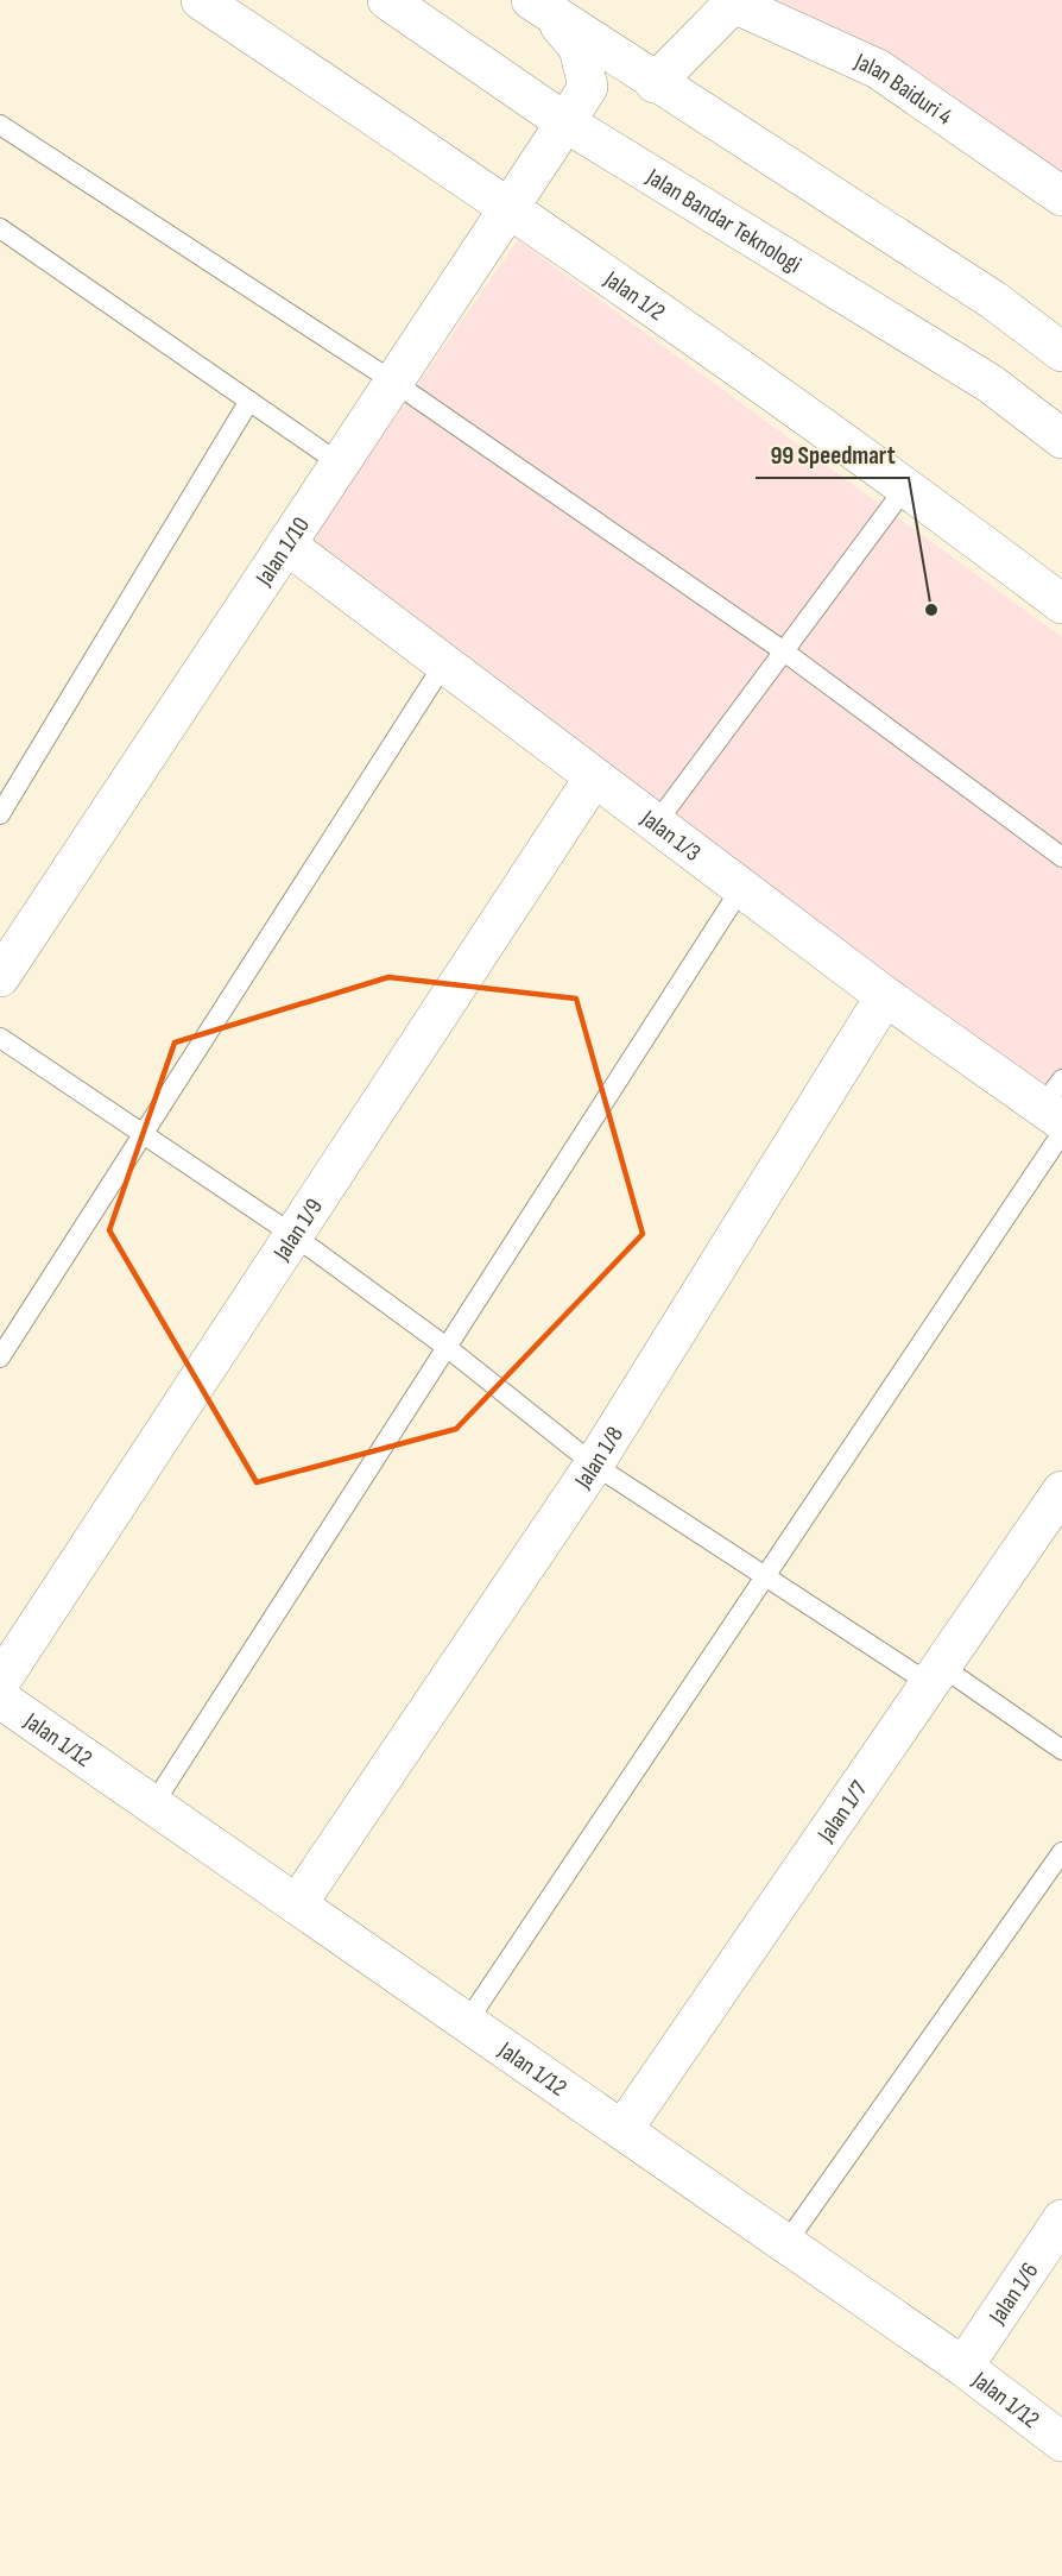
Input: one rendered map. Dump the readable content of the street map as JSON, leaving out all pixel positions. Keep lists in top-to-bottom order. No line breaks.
{"streets":{"street":["Jalan Baiduri 4","Jalan Bandar Teknologi","Jalan 1/2","Jalan 1/10","Jalan 1/3","Jalan 1/9","Jalan 1/8","Jalan 1/12","Jalan 1/7","Jalan 1/6"]},"crossings":[["Jalan Bandar Teknologi","Jalan 1/10"],["Jalan 1/2","Jalan 1/10"],["Jalan 1/10","Jalan 1/3"],["Jalan 1/3","Jalan 1/9"],["Jalan 1/3","Jalan 1/8"],["Jalan 1/8","Jalan 1/12"],["Jalan 1/12","Jalan 1/7"],["Jalan 1/12","Jalan 1/6"]],"places":["99 Speedmart"]}
